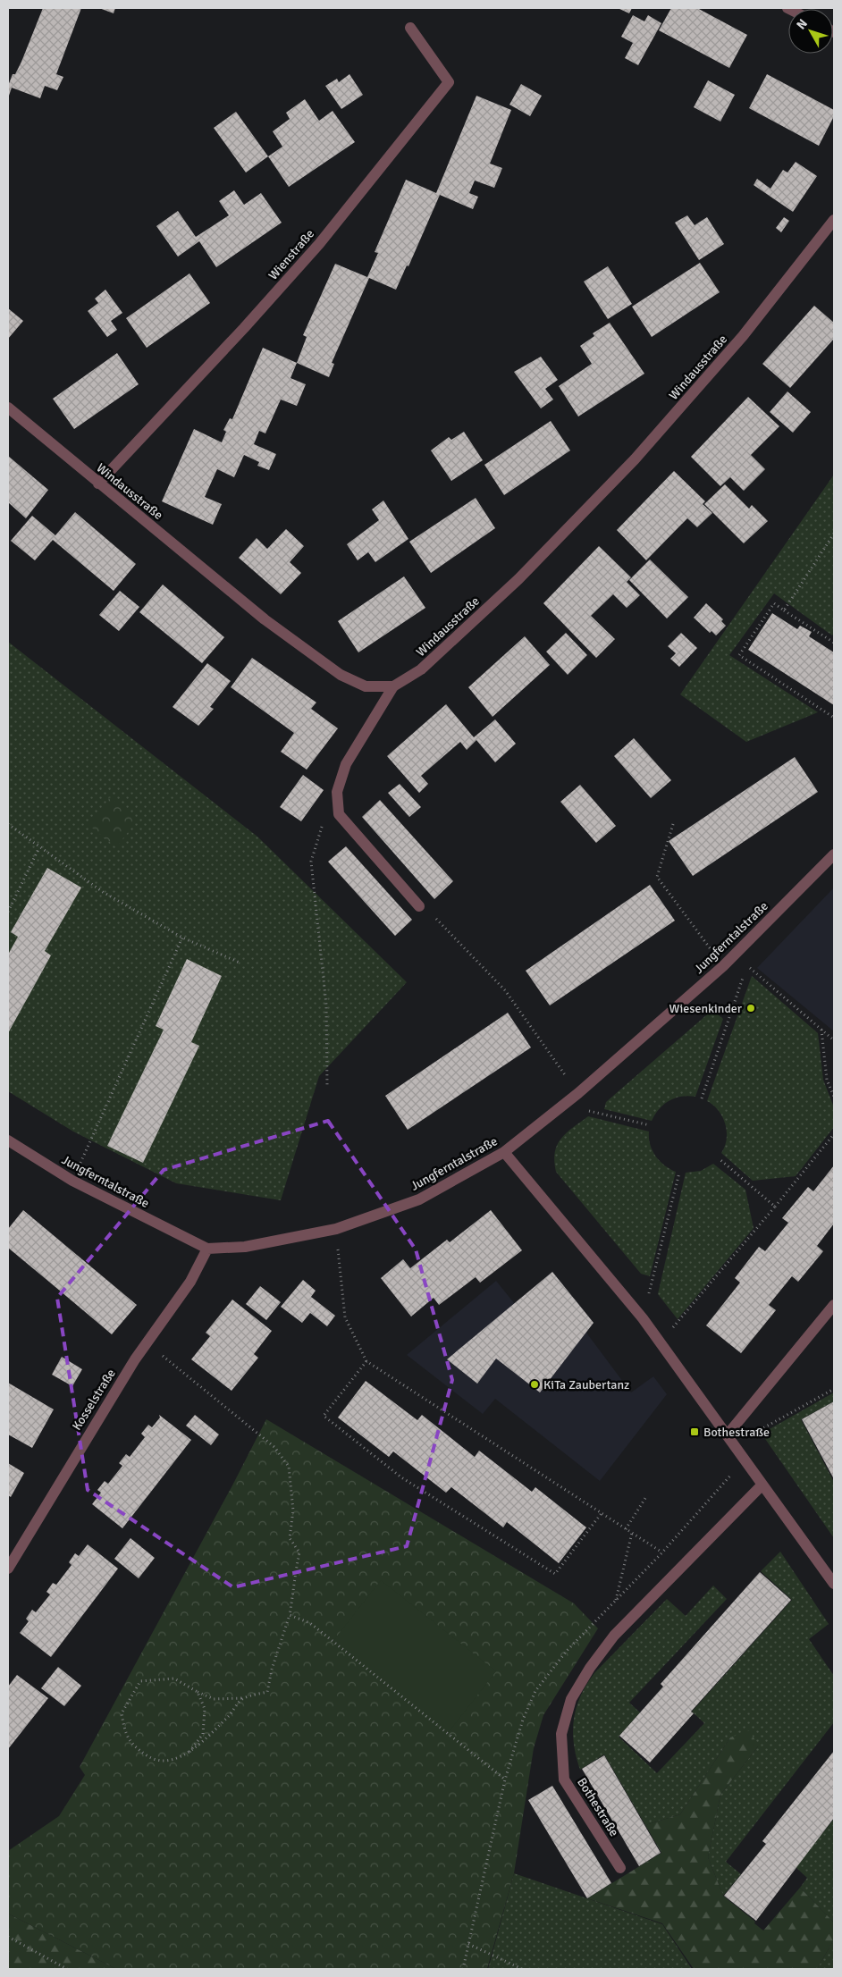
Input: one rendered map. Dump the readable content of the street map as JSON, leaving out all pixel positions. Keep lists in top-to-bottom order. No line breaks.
{"streets":{"street":["Wienstraße","Windausstraße","Jungferntalstraße","Kosselstraße","Bothestraße"]},"crossings":[["Wienstraße","Windausstraße"],["Jungferntalstraße","Kosselstraße"]],"places":{"other":["Wiesenkinder","KiTa Zaubertanz"],"transit":["Bothestraße"]},"north":"top left"}
